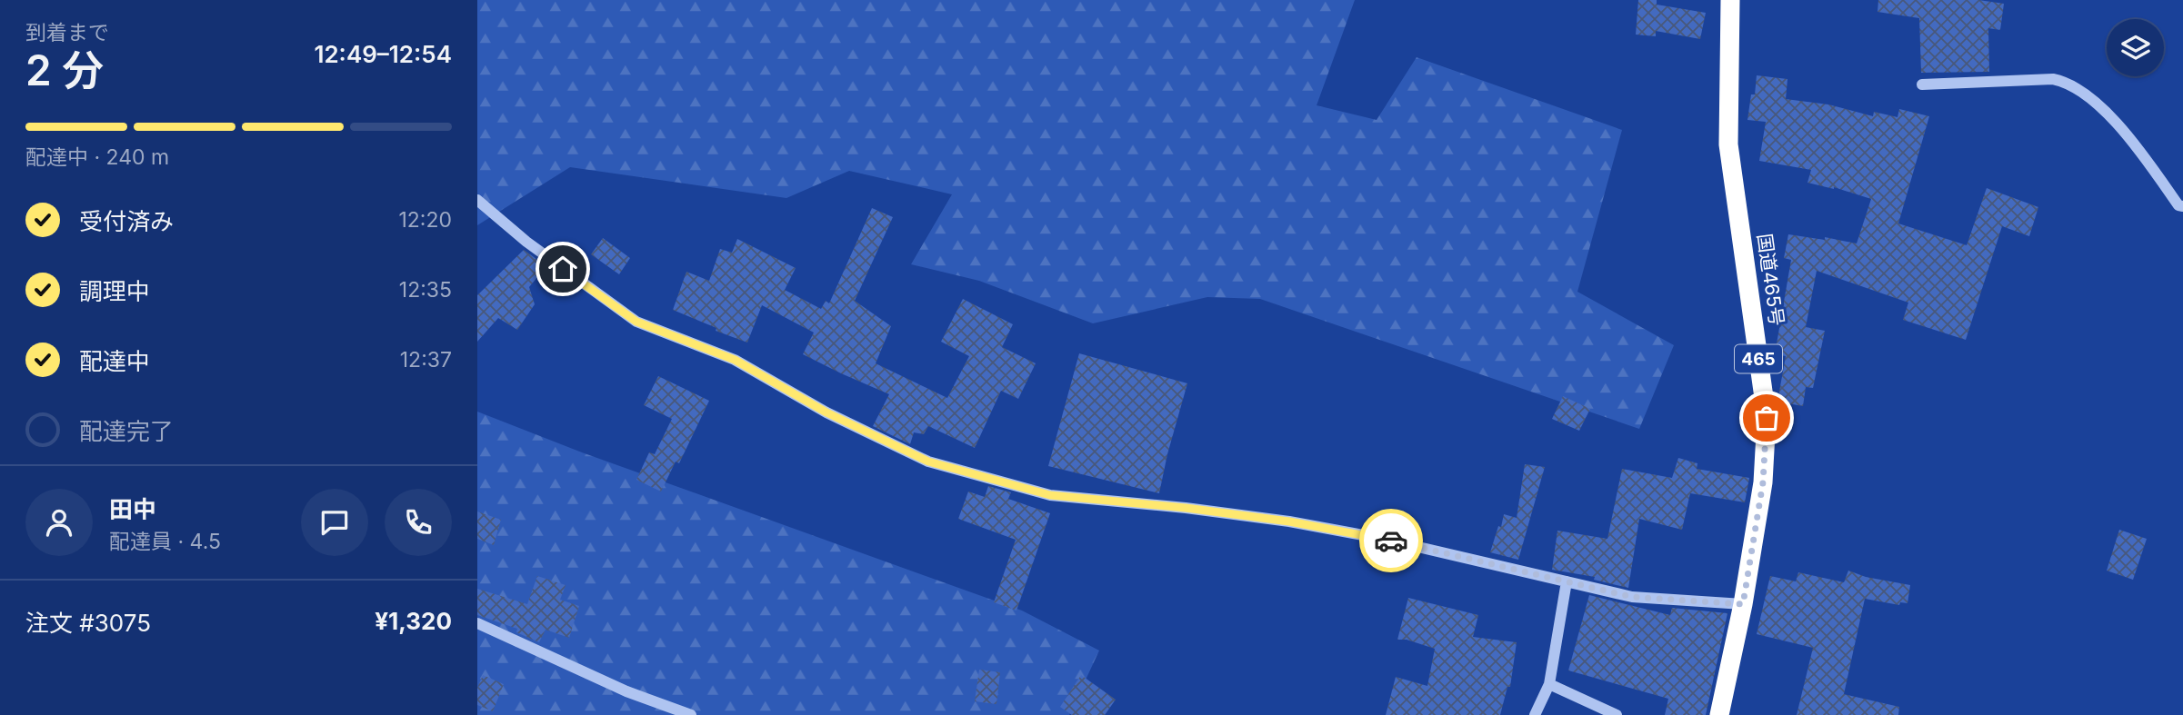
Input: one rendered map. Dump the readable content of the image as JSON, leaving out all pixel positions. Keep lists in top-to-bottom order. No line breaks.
{"streets":{"highway":["国道465号","465"]},"page":{"heading":["2 分","到着まで","12:49–12:54"],"panel":["田中","配達員 · 4.5","注文 #3075","¥1,320"],"bar":"配達中 · 240 m","list":[["受付済み","12:20"],["調理中","12:35"],["配達中","12:37"],"配達完了"]}}
